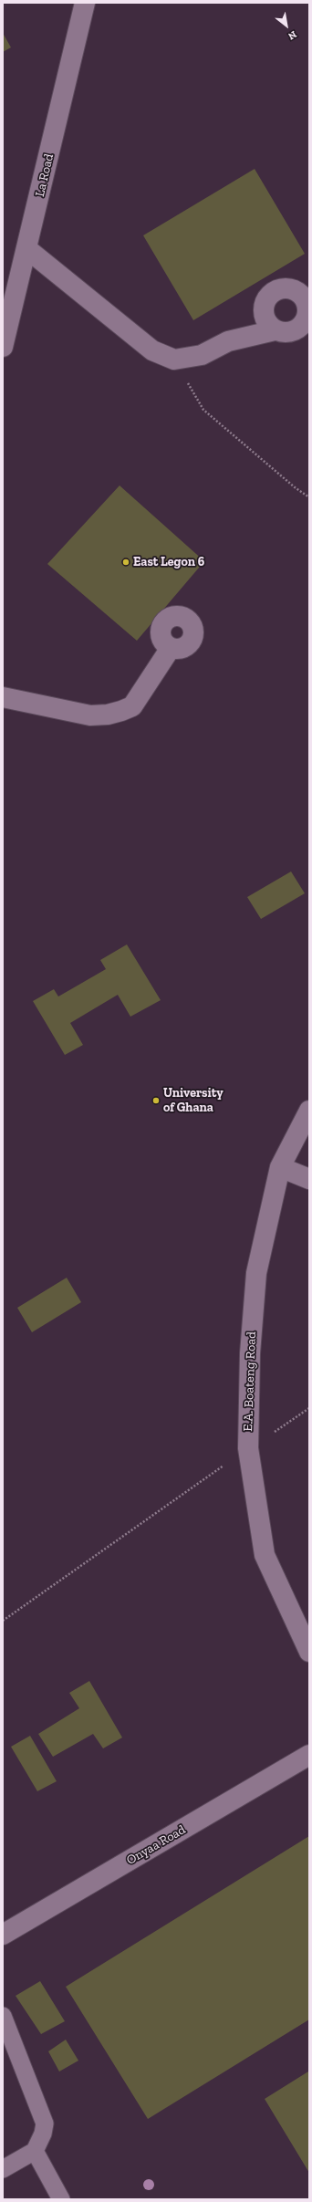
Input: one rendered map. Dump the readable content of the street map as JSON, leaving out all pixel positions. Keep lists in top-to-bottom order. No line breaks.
{"streets":{"street":["La Road","E.A. Boateng Road","Onyaa Road"]},"places":["East Legon 6","University of Ghana"],"north":"bottom right"}
